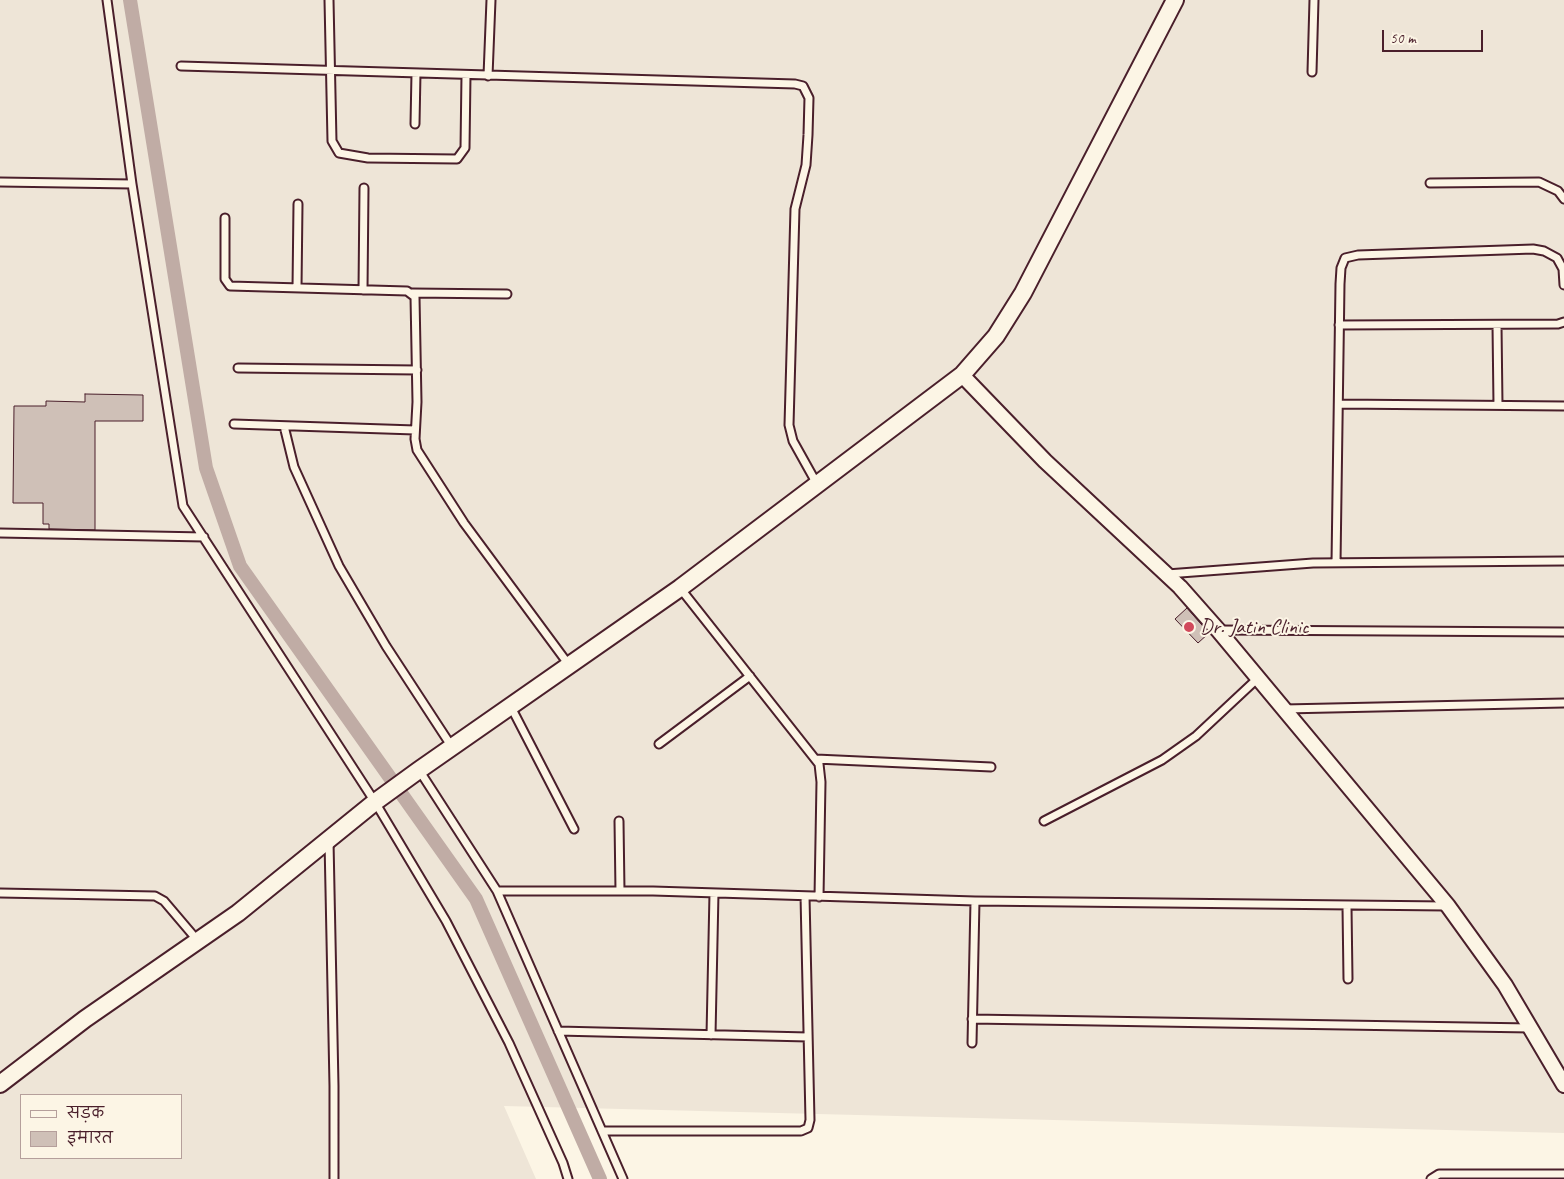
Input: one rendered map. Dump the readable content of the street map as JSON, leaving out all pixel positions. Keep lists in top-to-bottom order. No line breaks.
{"places":["Dr. Jatin Clinic"],"legend":["सड़क","इमारत"],"scale_bar":"50 m"}
